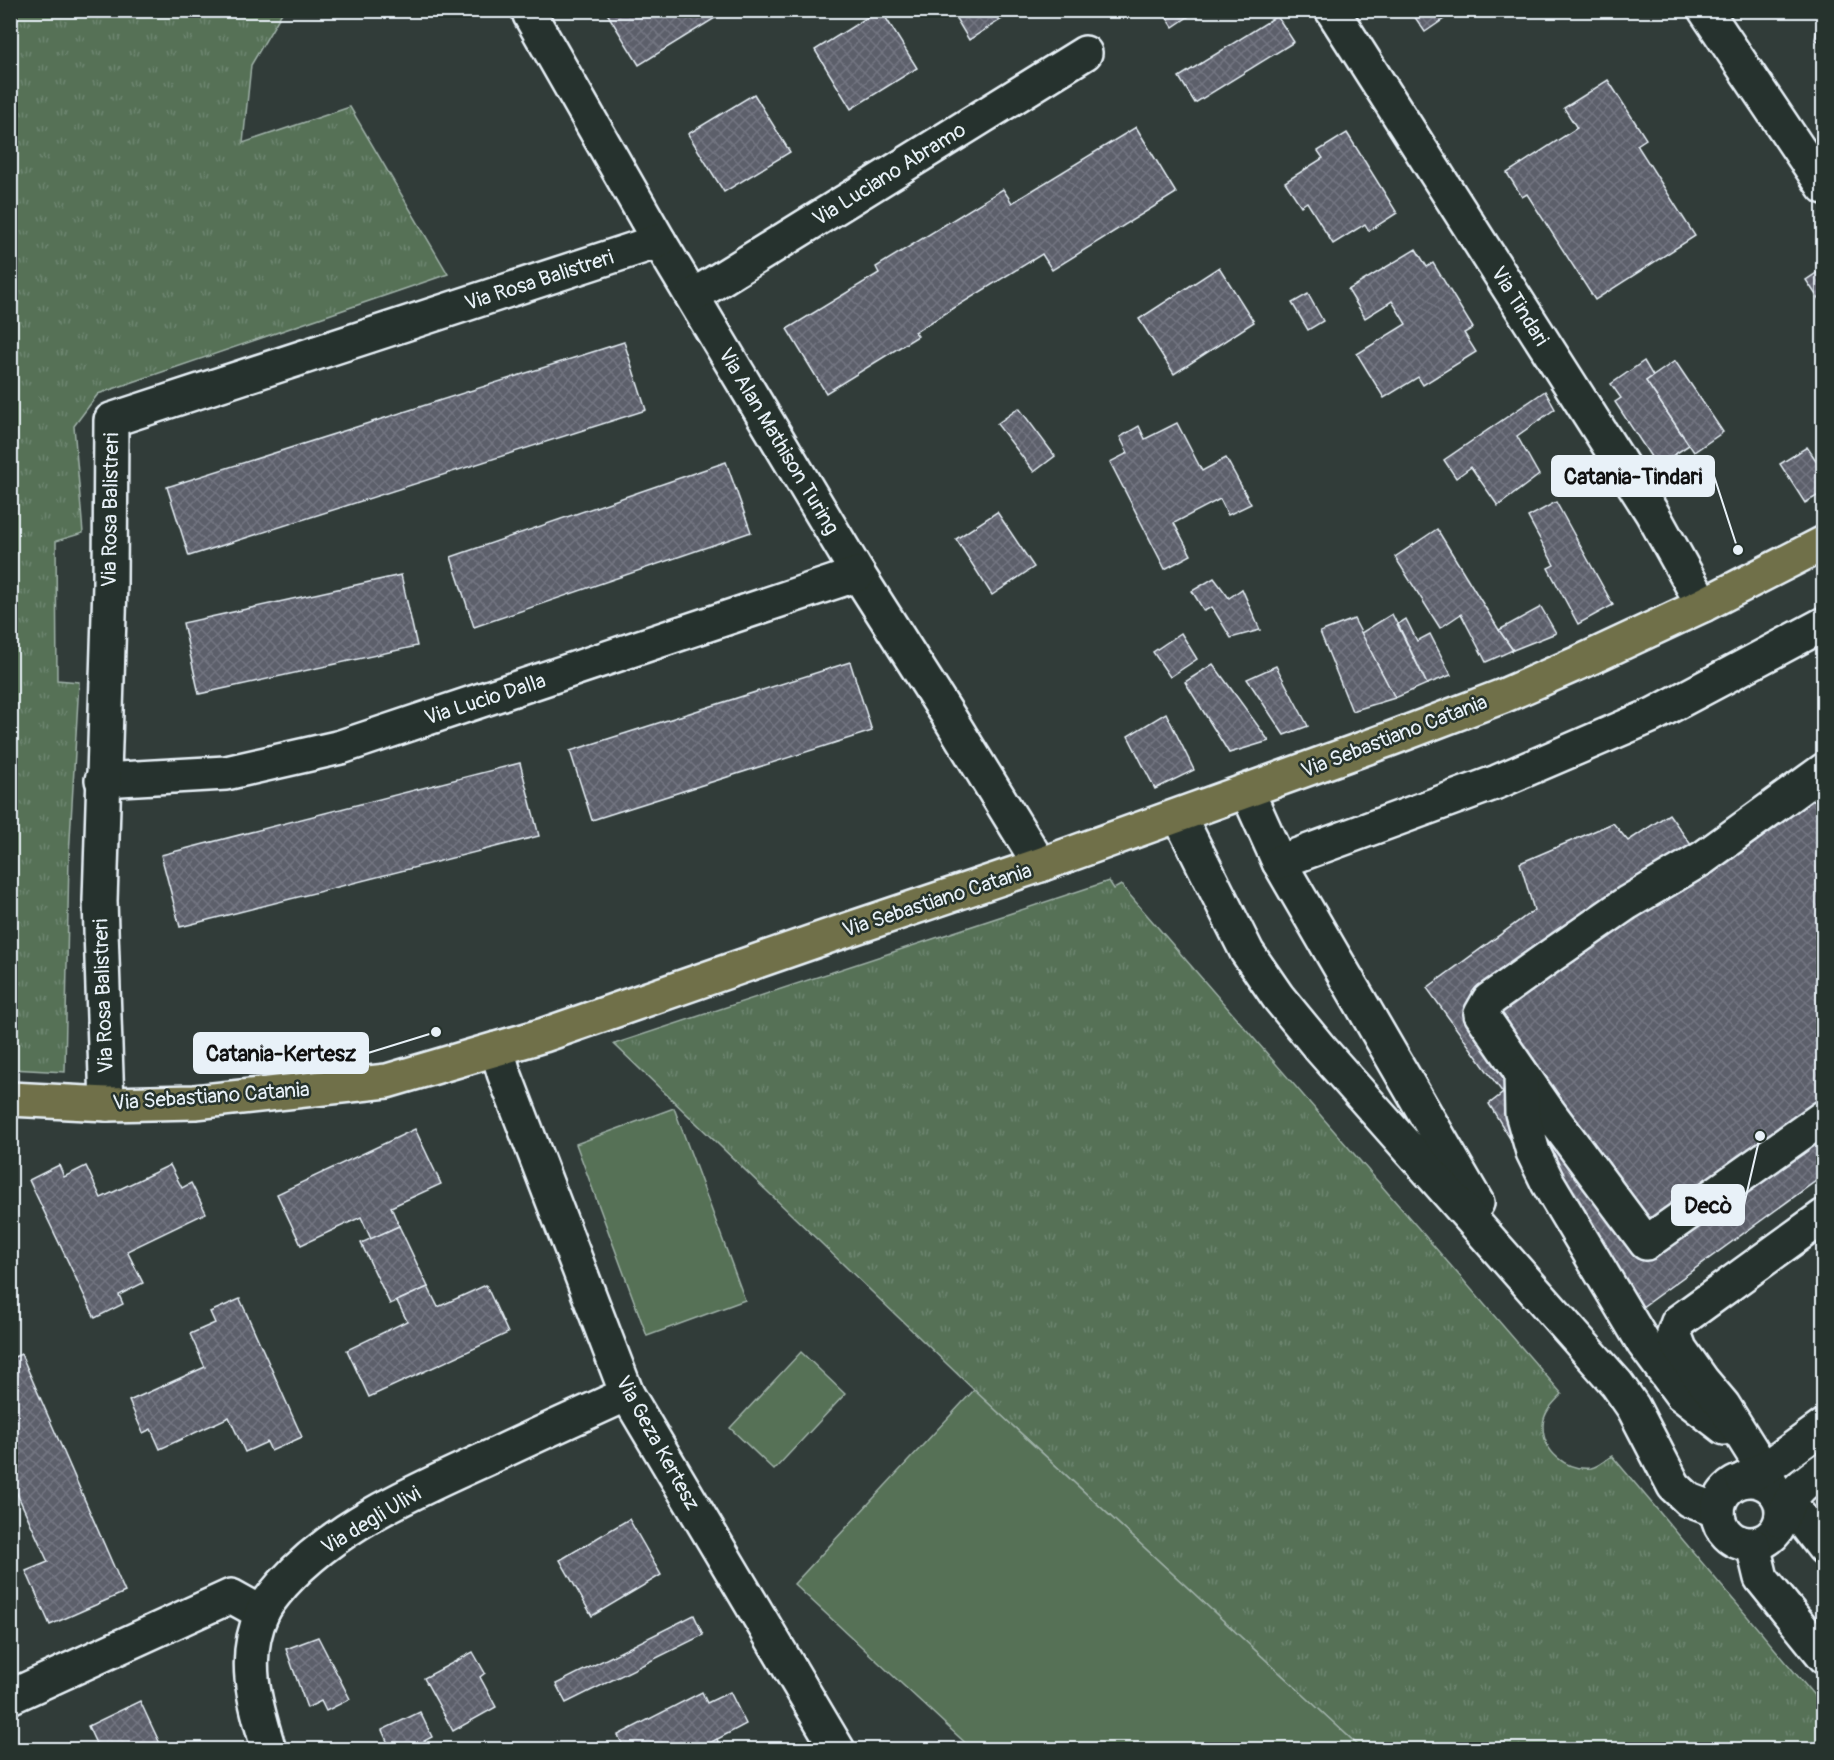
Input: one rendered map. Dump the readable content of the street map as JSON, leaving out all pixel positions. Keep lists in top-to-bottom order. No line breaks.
{"streets":{"main road":["Via Sebastiano Catania"],"street":["Via Luciano Abramo","Via Rosa Balistreri","Via Tindari","Via Alan Mathison Turing","Via Lucio Dalla","Via Geza Kertesz","Via degli Ulivi"]},"crossings":[["Via Luciano Abramo","Via Alan Mathison Turing"],["Via Rosa Balistreri","Via Alan Mathison Turing"],["Via Rosa Balistreri","Via Lucio Dalla"],["Via Rosa Balistreri","Via Sebastiano Catania"],["Via Tindari","Via Sebastiano Catania"],["Via Alan Mathison Turing","Via Lucio Dalla"],["Via Alan Mathison Turing","Via Sebastiano Catania"],["Via Sebastiano Catania","Via Geza Kertesz"],["Via Geza Kertesz","Via degli Ulivi"]],"places":["Catania-Tindari","Catania-Kertesz","Decò"]}
